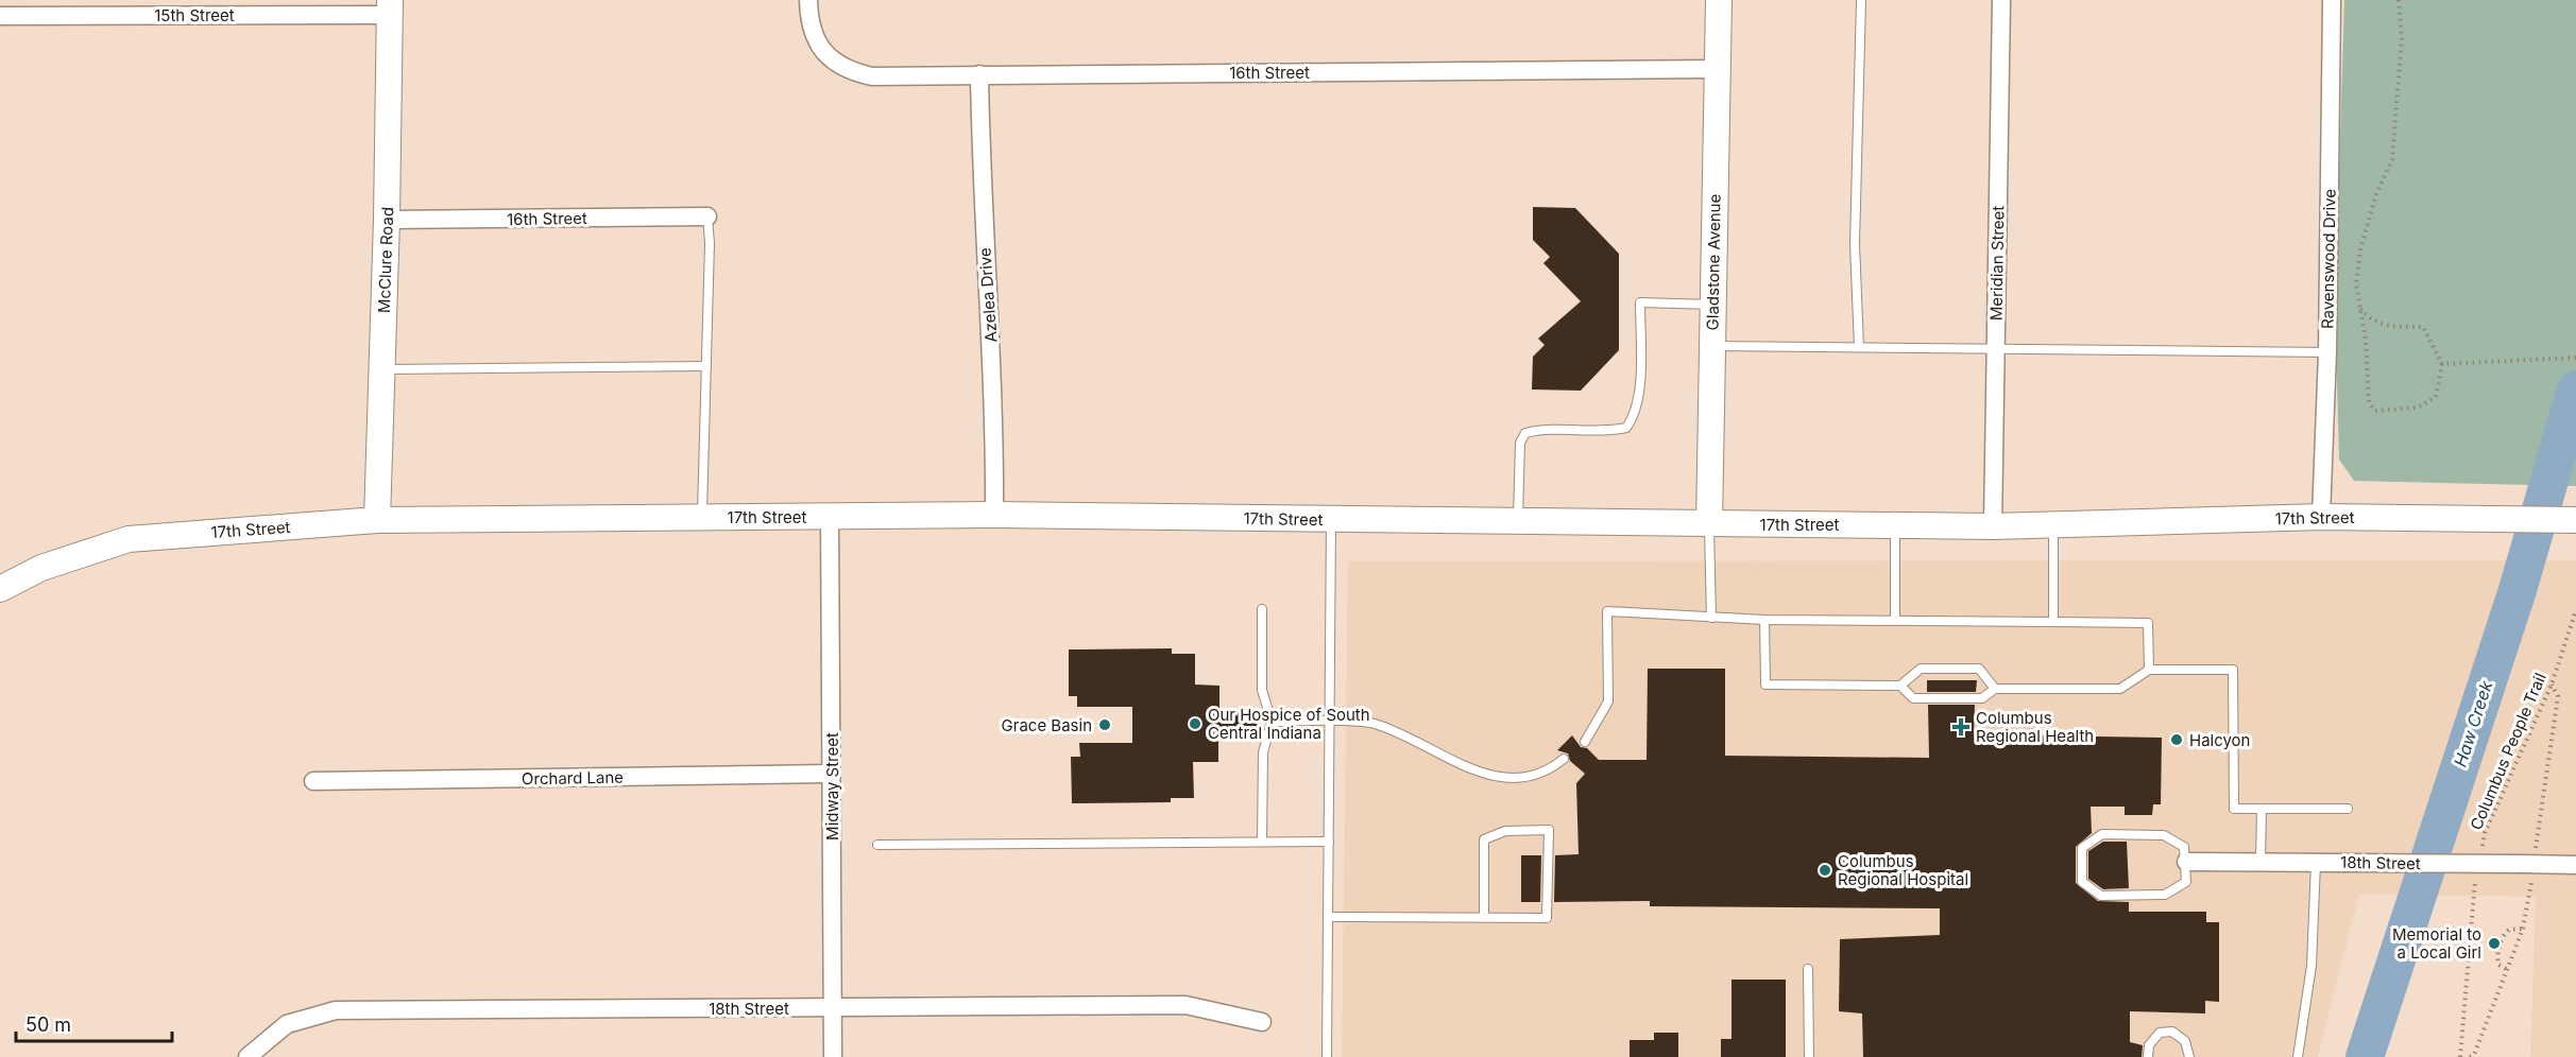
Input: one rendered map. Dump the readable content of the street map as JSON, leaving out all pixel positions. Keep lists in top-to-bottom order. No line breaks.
{"streets":{"street":["15th Street","16th Street","Ravenswood Drive","McClure Road","Gladstone Avenue","Meridian Street","Azelea Drive","17th Street","Orchard Lane","Midway Street","18th Street"],"path":["Columbus People Trail"]},"crossings":[["15th Street","McClure Road"],["16th Street","McClure Road"],["16th Street","Gladstone Avenue"],["16th Street","Azelea Drive"],["Ravenswood Drive","17th Street"],["McClure Road","17th Street"],["Gladstone Avenue","17th Street"],["Meridian Street","17th Street"],["Azelea Drive","17th Street"],["17th Street","Midway Street"],["Orchard Lane","Midway Street"],["Midway Street","18th Street"]],"water":["Haw Creek"],"places":{"other":["Our Hospice of South Central Indiana","Grace Basin","Halcyon","Columbus Regional Hospital","Memorial to a Local Girl"],"health":["Columbus Regional Health"]},"scale_bar":"50 m"}
